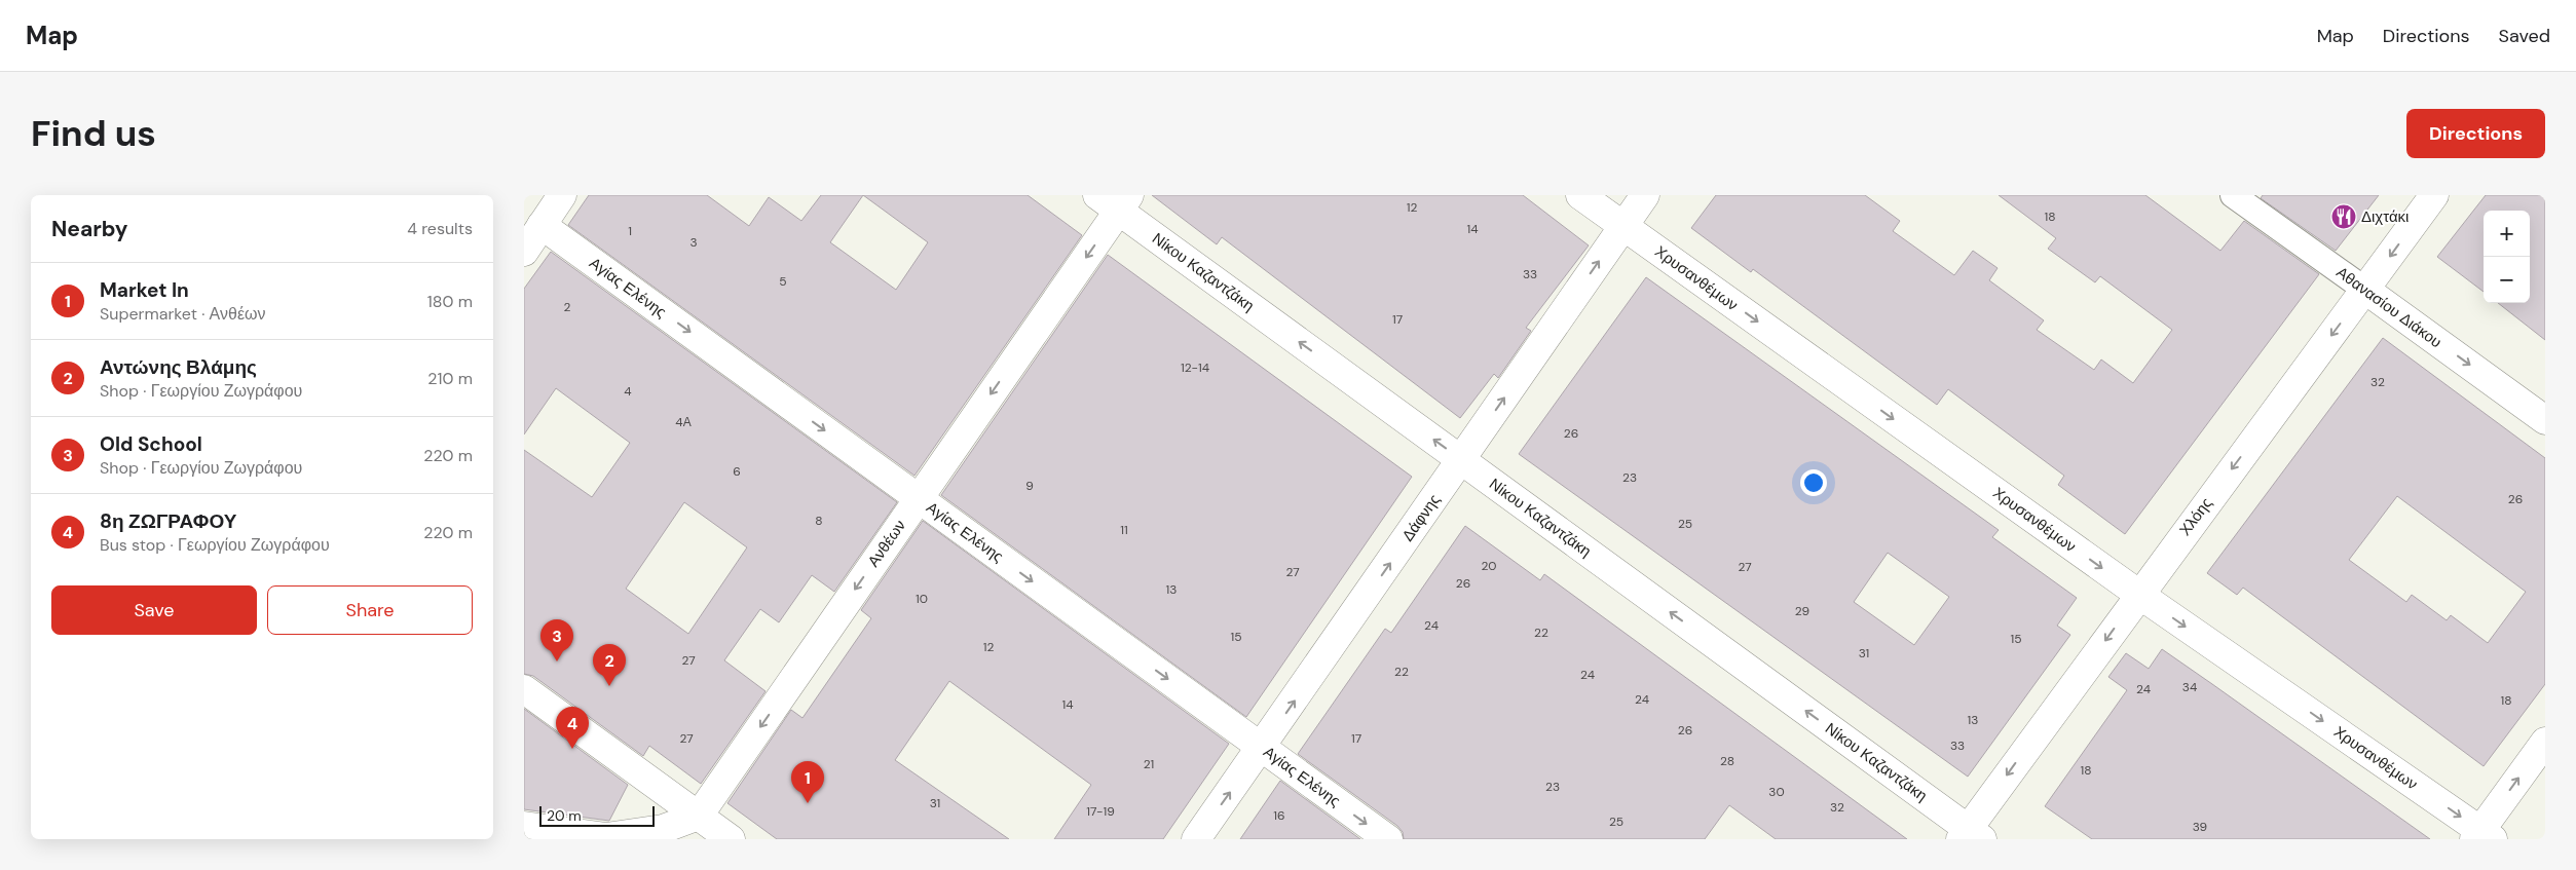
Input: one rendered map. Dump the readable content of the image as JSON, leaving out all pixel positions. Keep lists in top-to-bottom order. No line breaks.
{"streets":{"street":["Νίκου Καζαντζάκη","Χρυσανθέμων","Αγίας Ελένης","Αθανασίου Διάκου","Χλόης","Δάφνης","Ανθέων"]},"crossings":[["Νίκου Καζαντζάκη","Χλόης"],["Νίκου Καζαντζάκη","Δάφνης"],["Νίκου Καζαντζάκη","Ανθέων"],["Χρυσανθέμων","Χλόης"],["Χρυσανθέμων","Δάφνης"],["Αγίας Ελένης","Δάφνης"],["Αγίας Ελένης","Ανθέων"],["Αθανασίου Διάκου","Χλόης"]],"one_way":["Νίκου Καζαντζάκη","Χρυσανθέμων","Αγίας Ελένης","Αθανασίου Διάκου","Χλόης","Δάφνης","Ανθέων"],"places":{"restaurant":["Διχτάκι"]},"house_numbers":["12","18","14","1","3","33","5","2","17","12-14","32","4","4Α","26","6","23","9","26","8","25","11","20","27","27","26","13","10","29","24","22","15","15","12","31","27","22","24","34","24","24","18","14","13","26","27","17","33","28","21","18","23","30","31","32","17-19","16","25","39"],"scale_bar":"20 m","page":{"header":"Map","nav":["Map","Directions","Saved"],"buttons":["Directions",["Save","Share"]],"title":"Find us","heading":["Nearby","4 results"],"map_buttons":["+","−"],"list":[{"mark":"1","name":"Market In","note":"Supermarket · Ανθέων","value":"180 m"},{"mark":"2","name":"Αντώνης Βλάμης","note":"Shop · Γεωργίου Ζωγράφου","value":"210 m"},{"mark":"3","name":"Old School","note":"Shop · Γεωργίου Ζωγράφου","value":"220 m"},{"mark":"4","name":"8η ΖΩΓΡΑΦΟΥ","note":"Bus stop · Γεωργίου Ζωγράφου","value":"220 m"}],"pins":["3","2","4","1"],"scale":"20 m"}}
